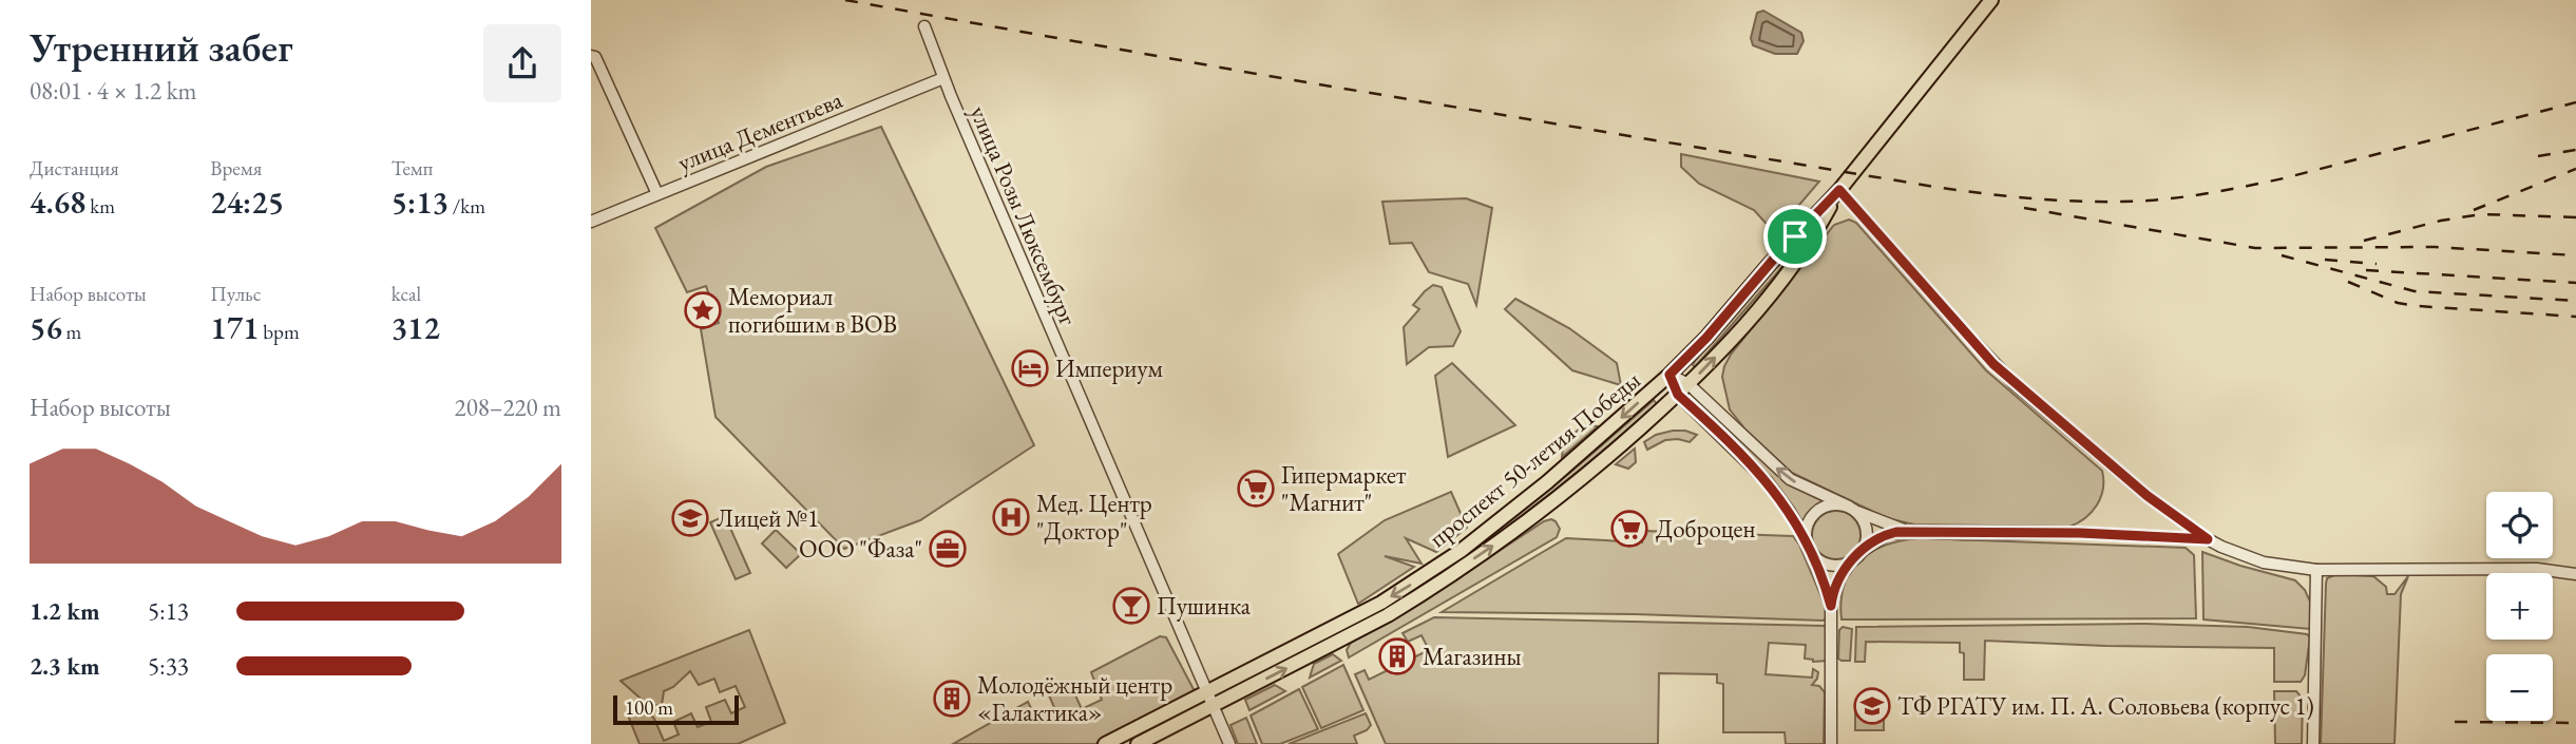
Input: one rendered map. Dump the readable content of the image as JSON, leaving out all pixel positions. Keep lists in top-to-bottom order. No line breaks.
{"streets":{"main road":["проспект 50-летия Победы"],"street":["улица Дементьева","улица Розы Люксембург"]},"crossings":[["улица Дементьева","улица Розы Люксембург"],["улица Розы Люксембург","проспект 50-летия Победы"]],"places":{"place":["Мемориал погибшим в ВОВ"],"hotel":["Империум"],"supermarket":["Гипермаркет \"Магнит\"","Доброцен"],"hospital":["Мед. Центр \"Доктор\""],"school or university":["Лицей №1","ТФ РГАТУ им. П. А. Соловьева (корпус 1)"],"office":["ООО \"Фаза\""],"bar":["Пушинка"],"building":["Магазины","Молодёжный центр «Галактика»"]},"scale_bar":"100 m","page":{"heading":["Утренний забег","08:01 · 4 × 1.2 km"],"stats":[["Дистанция","4.68 km"],["Время","24:25"],["Темп","5:13 /km"],["Набор высоты","56 m"],["Пульс","171 bpm"],["kcal","312"]],"chart":["Набор высоты","208–220 m"],"map_buttons":["+","−"],"list":[{"name":"1.2 km","note":"5:13"},{"name":"2.3 km","note":"5:33"}],"scale":"100 m"}}
